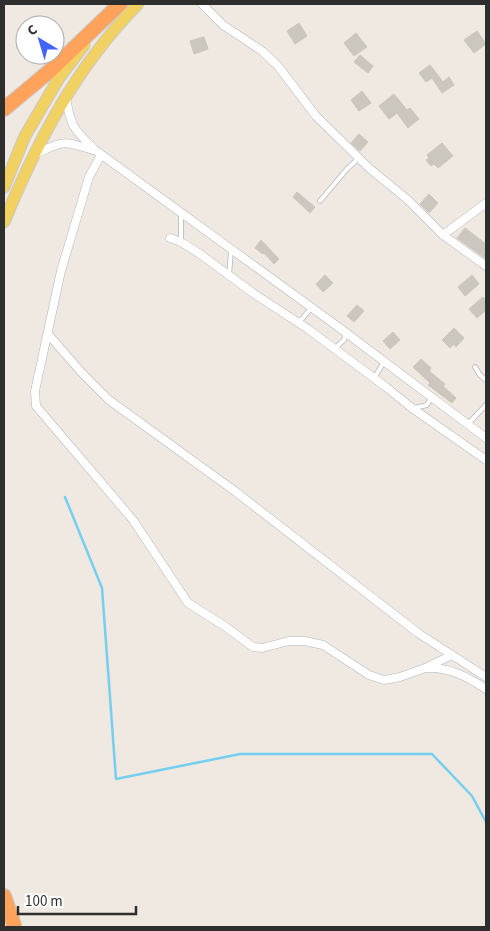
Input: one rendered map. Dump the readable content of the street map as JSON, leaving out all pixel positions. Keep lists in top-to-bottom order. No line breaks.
{"scale_bar":"100 m","north":"top left"}
